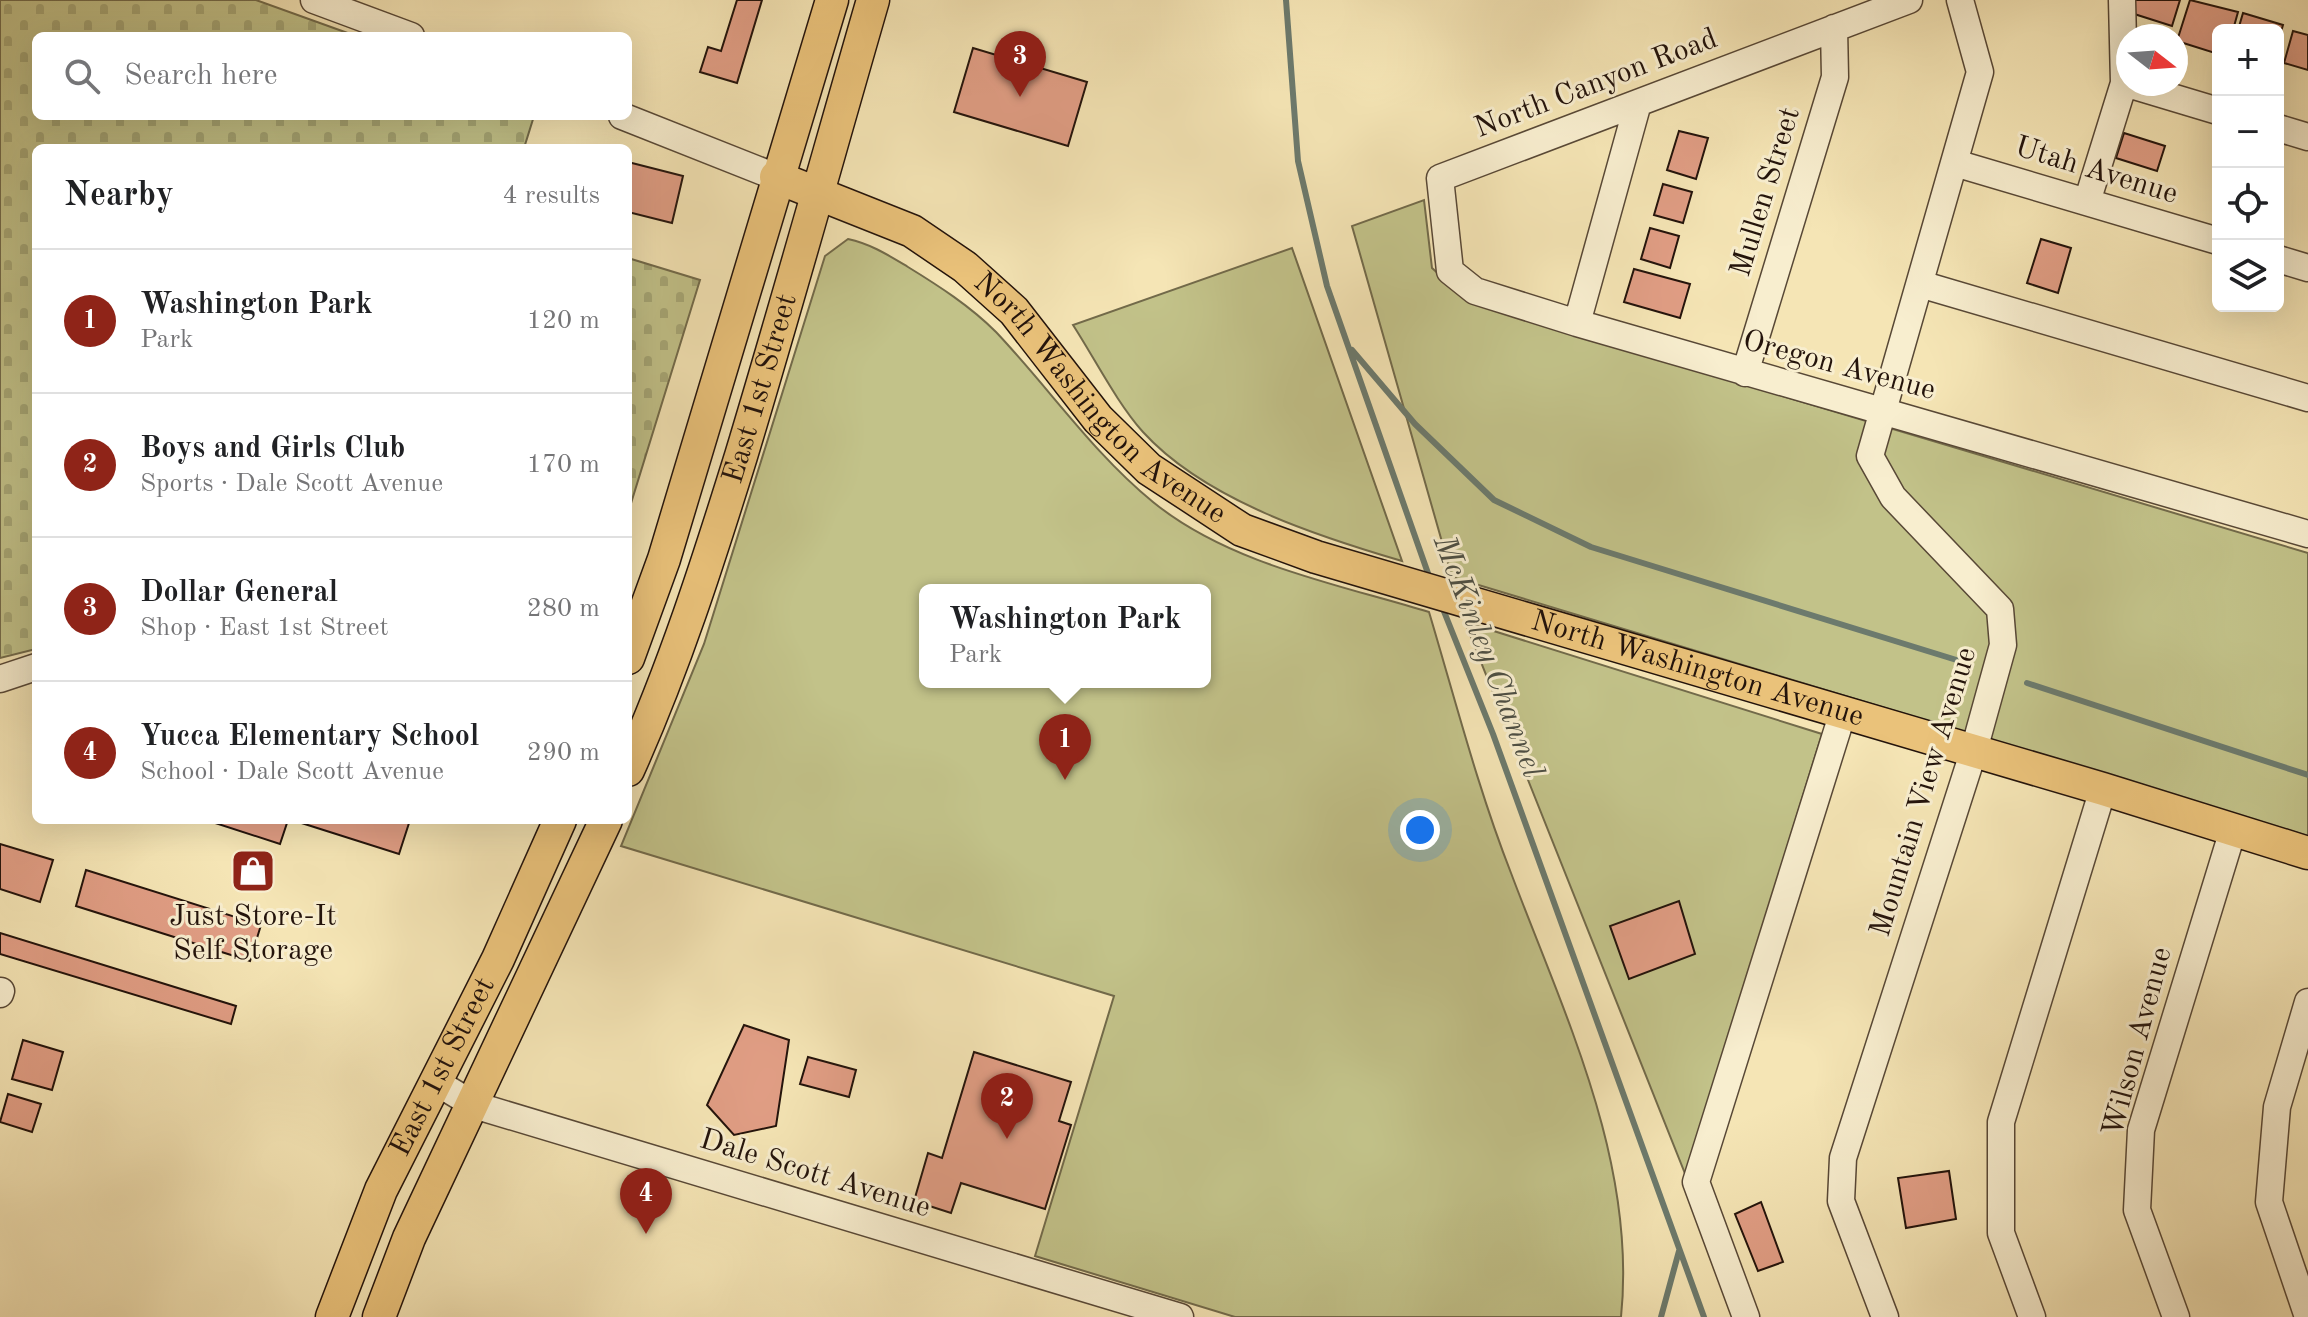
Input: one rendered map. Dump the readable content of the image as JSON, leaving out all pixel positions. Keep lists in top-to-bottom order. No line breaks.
{"streets":{"main road":["East 1st Street","North Washington Avenue"],"street":["North Canyon Road","Utah Avenue","Mullen Street","Oregon Avenue","Mountain View Avenue","Wilson Avenue","Dale Scott Avenue"]},"crossings":[["North Canyon Road","Mullen Street"],["North Canyon Road","Oregon Avenue"],["Utah Avenue","Mountain View Avenue"],["Mullen Street","Oregon Avenue"],["Oregon Avenue","Mountain View Avenue"],["East 1st Street","North Washington Avenue"],["East 1st Street","Dale Scott Avenue"],["North Washington Avenue","Mountain View Avenue"],["North Washington Avenue","Wilson Avenue"]],"water":["McKinley Channel"],"places":{"shop":["Just Store-It Self Storage"]},"north":"right","page":{"map_buttons":["+","−"],"pins":["3","1","2","4"],"search":"Search here","heading":["Nearby","4 results"],"list":[{"mark":"1","name":"Washington Park","note":"Park","value":"120 m"},{"mark":"2","name":"Boys and Girls Club","note":"Sports · Dale Scott Avenue","value":"170 m"},{"mark":"3","name":"Dollar General","note":"Shop · East 1st Street","value":"280 m"},{"mark":"4","name":"Yucca Elementary School","note":"School · Dale Scott Avenue","value":"290 m"}],"popup":["Washington Park","Park"]}}
